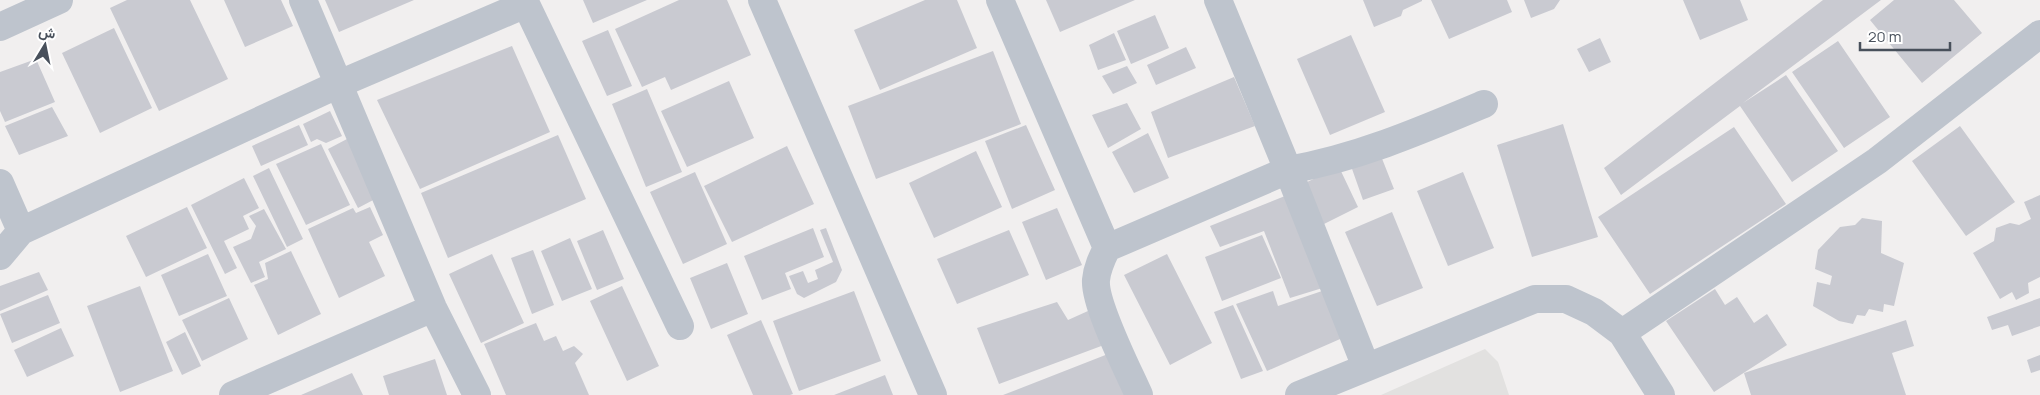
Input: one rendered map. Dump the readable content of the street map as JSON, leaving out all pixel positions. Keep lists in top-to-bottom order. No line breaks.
{"scale_bar":"20 m","north":"top"}
